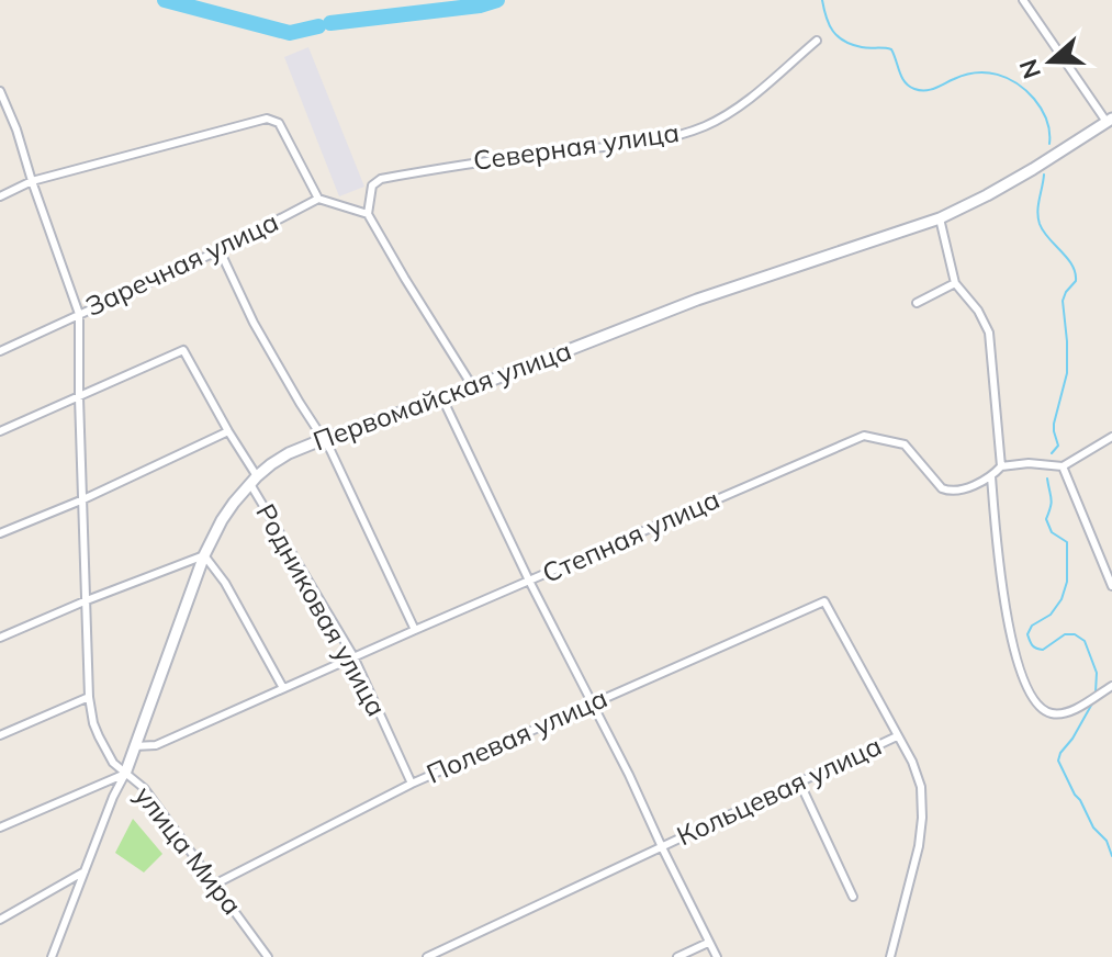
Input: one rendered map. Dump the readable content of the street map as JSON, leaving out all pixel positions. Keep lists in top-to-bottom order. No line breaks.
{"streets":{"street":["Северная улица","Заречная улица","Первомайская улица","Степная улица","Родниковая улица","Полевая улица","Кольцевая улица","улица Мира"]},"crossings":[["Первомайская улица","Степная улица"],["Первомайская улица","Родниковая улица"],["Первомайская улица","Кольцевая улица"],["Первомайская улица","улица Мира"],["Степная улица","Родниковая улица"],["Степная улица","Кольцевая улица"],["Родниковая улица","Полевая улица"],["Полевая улица","Кольцевая улица"],["Полевая улица","улица Мира"]],"north":"left"}
